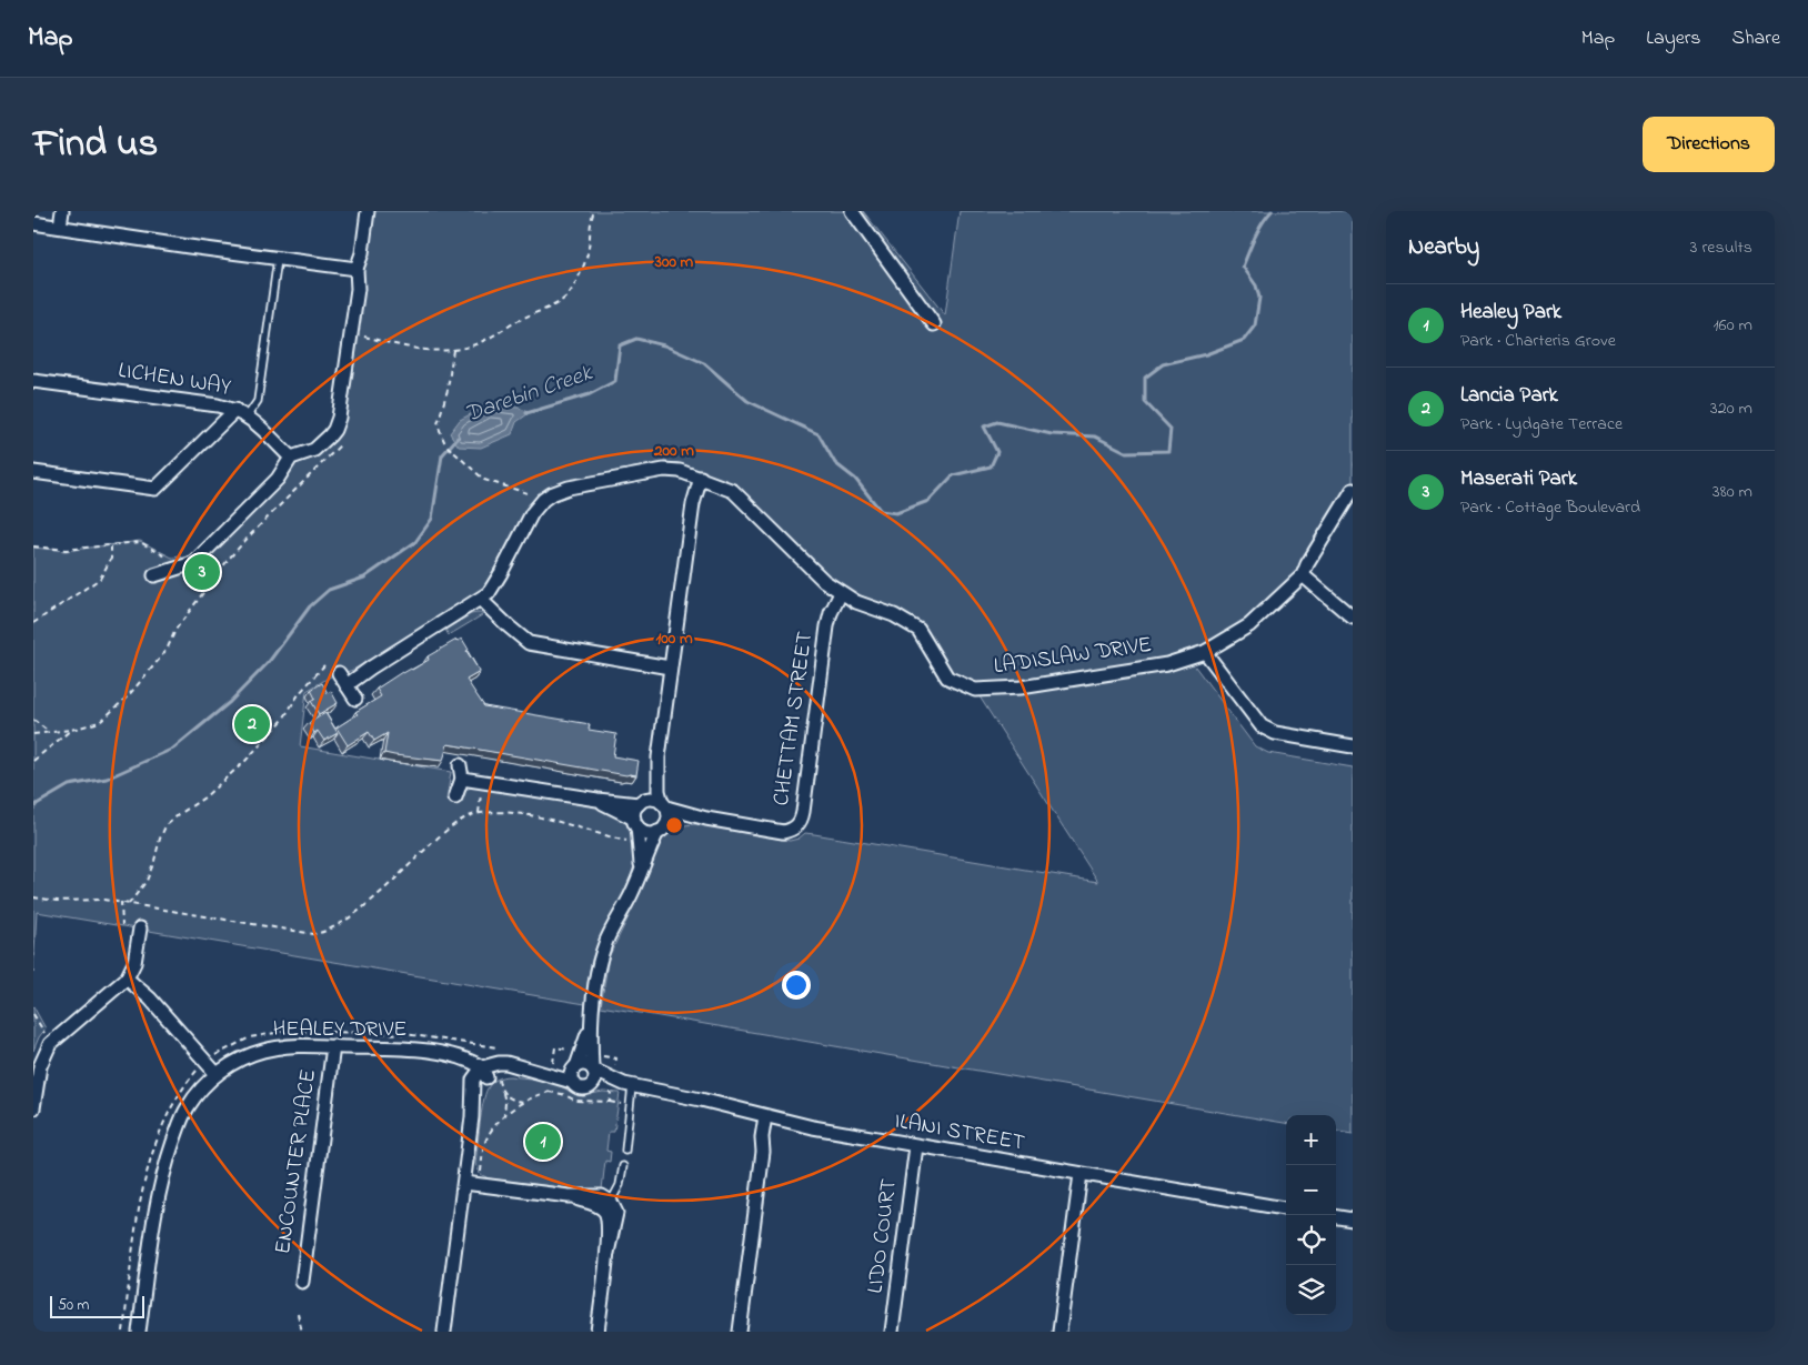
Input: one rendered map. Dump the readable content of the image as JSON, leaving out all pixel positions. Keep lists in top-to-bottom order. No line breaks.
{"streets":{"street":["LICHEN WAY","LADISLAW DRIVE","CHETTAM STREET","HEALEY DRIVE","ILANI STREET","ENCOUNTER PLACE","LIDO COURT"]},"crossings":[["LADISLAW DRIVE","CHETTAM STREET"],["HEALEY DRIVE","ENCOUNTER PLACE"],["ILANI STREET","LIDO COURT"]],"water":["Darebin Creek"],"scale_bar":"50 m","page":{"header":"Map","nav":["Map","Layers","Share"],"title":"Find us","buttons":"Directions","heading":["Nearby","3 results"],"list":[{"mark":"1","name":"Healey Park","note":"Park · Charteris Grove","value":"160 m"},{"mark":"2","name":"Lancia Park","note":"Park · Lydgate Terrace","value":"320 m"},{"mark":"3","name":"Maserati Park","note":"Park · Cottage Boulevard","value":"380 m"}],"pins":["3","2","1"],"map_buttons":["+","−"],"scale":"50 m"},"rings":["300 m","200 m","100 m"]}
